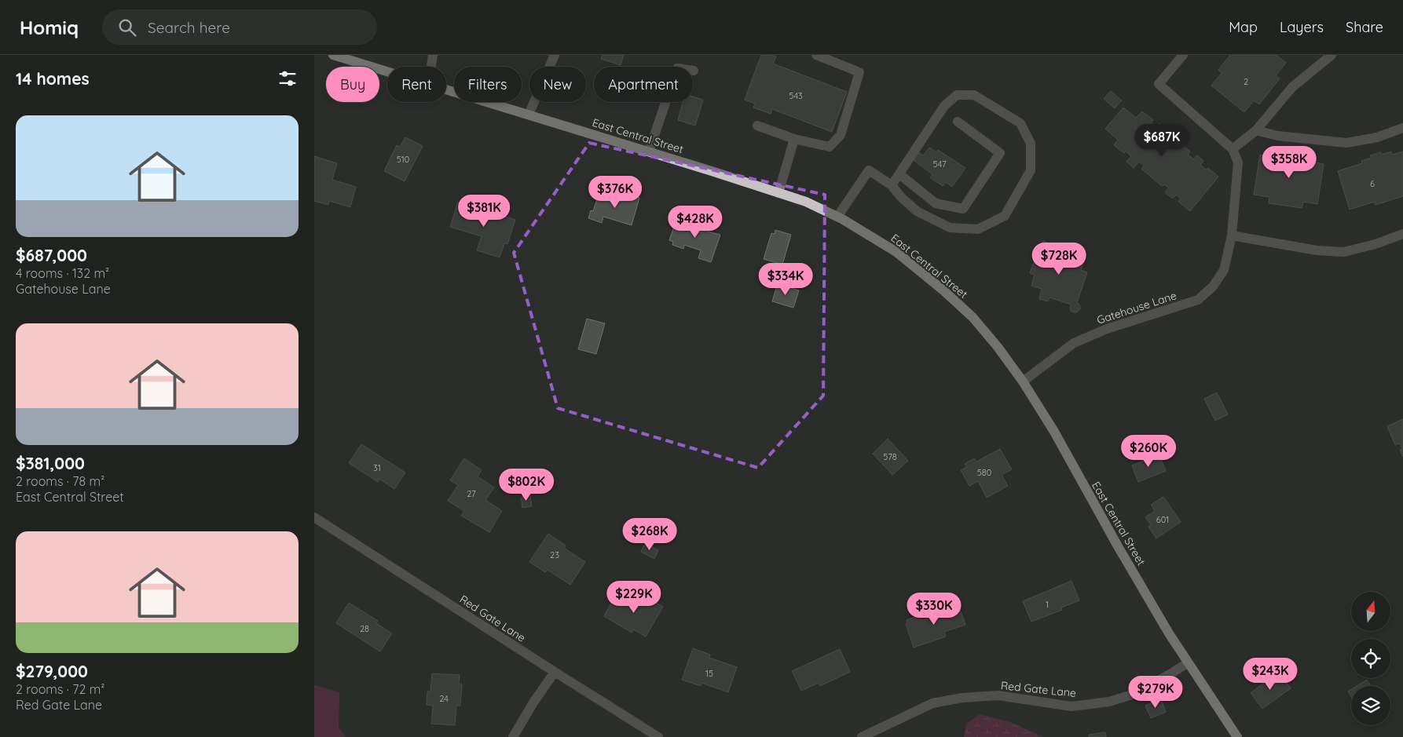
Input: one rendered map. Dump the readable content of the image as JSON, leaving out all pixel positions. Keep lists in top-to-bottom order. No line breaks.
{"streets":{"main road":["East Central Street"],"street":["Gatehouse Lane","Red Gate Lane"]},"crossings":[["East Central Street","Gatehouse Lane"],["East Central Street","Red Gate Lane"]],"house_numbers":["2","543","510","547","6","578","31","580","27","601","23","1","28","15","24"],"north":"top","page":{"header":"Homiq","search":"Search here","nav":["Map","Layers","Share"],"heading":"14 homes","chip":["Buy","Rent","Filters","New","Apartment"],"list":[{"name":"$687,000","note":"4 rooms · 132 m² · Gatehouse Lane"},{"name":"$381,000","note":"2 rooms · 78 m² · East Central Street"},{"name":"$279,000","note":"2 rooms · 72 m² · Red Gate Lane"}],"price":["$687K","$358K","$376K","$381K","$428K","$728K","$334K","$260K","$802K","$268K","$229K","$330K","$243K","$279K"]}}
